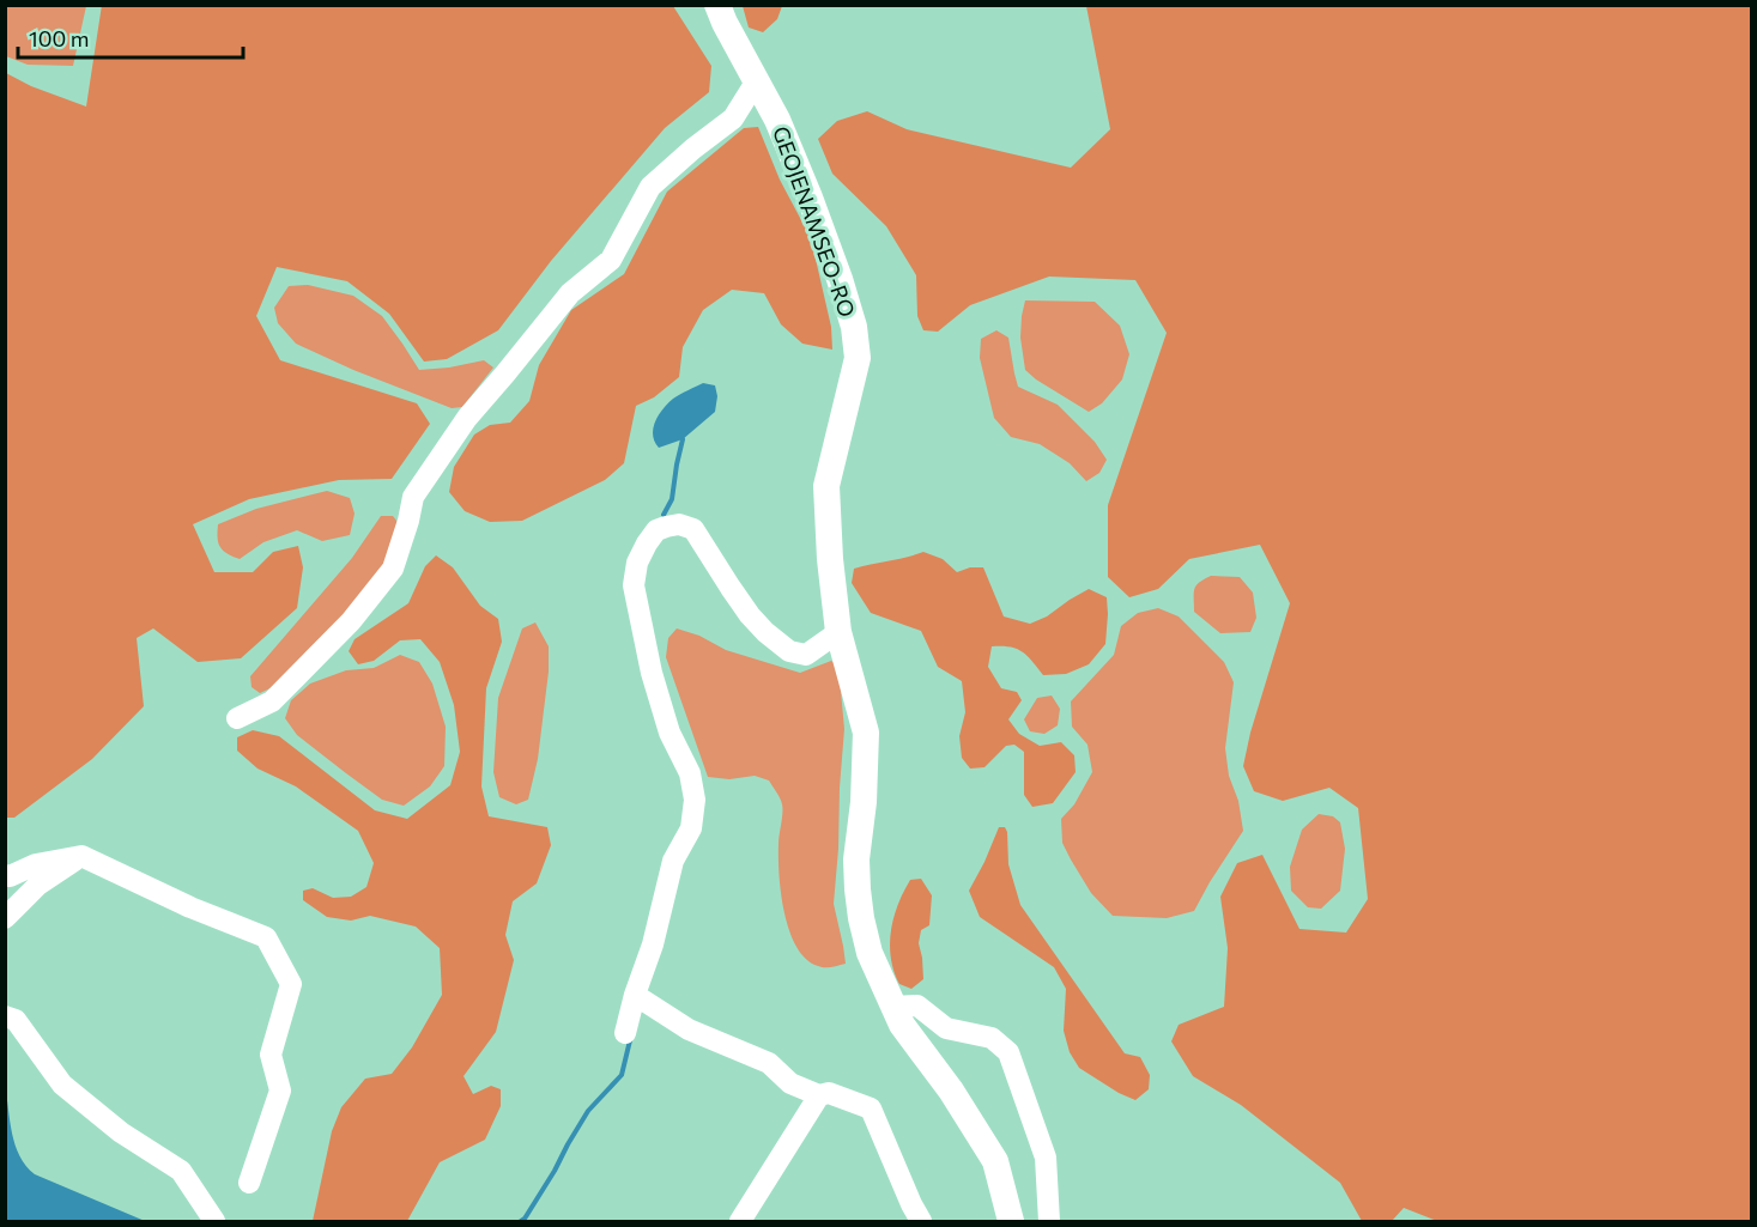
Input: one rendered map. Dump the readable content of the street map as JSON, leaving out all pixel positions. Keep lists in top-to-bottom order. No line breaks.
{"streets":{"main road":["GEOJENAMSEO-RO"]},"scale_bar":"100 m"}
